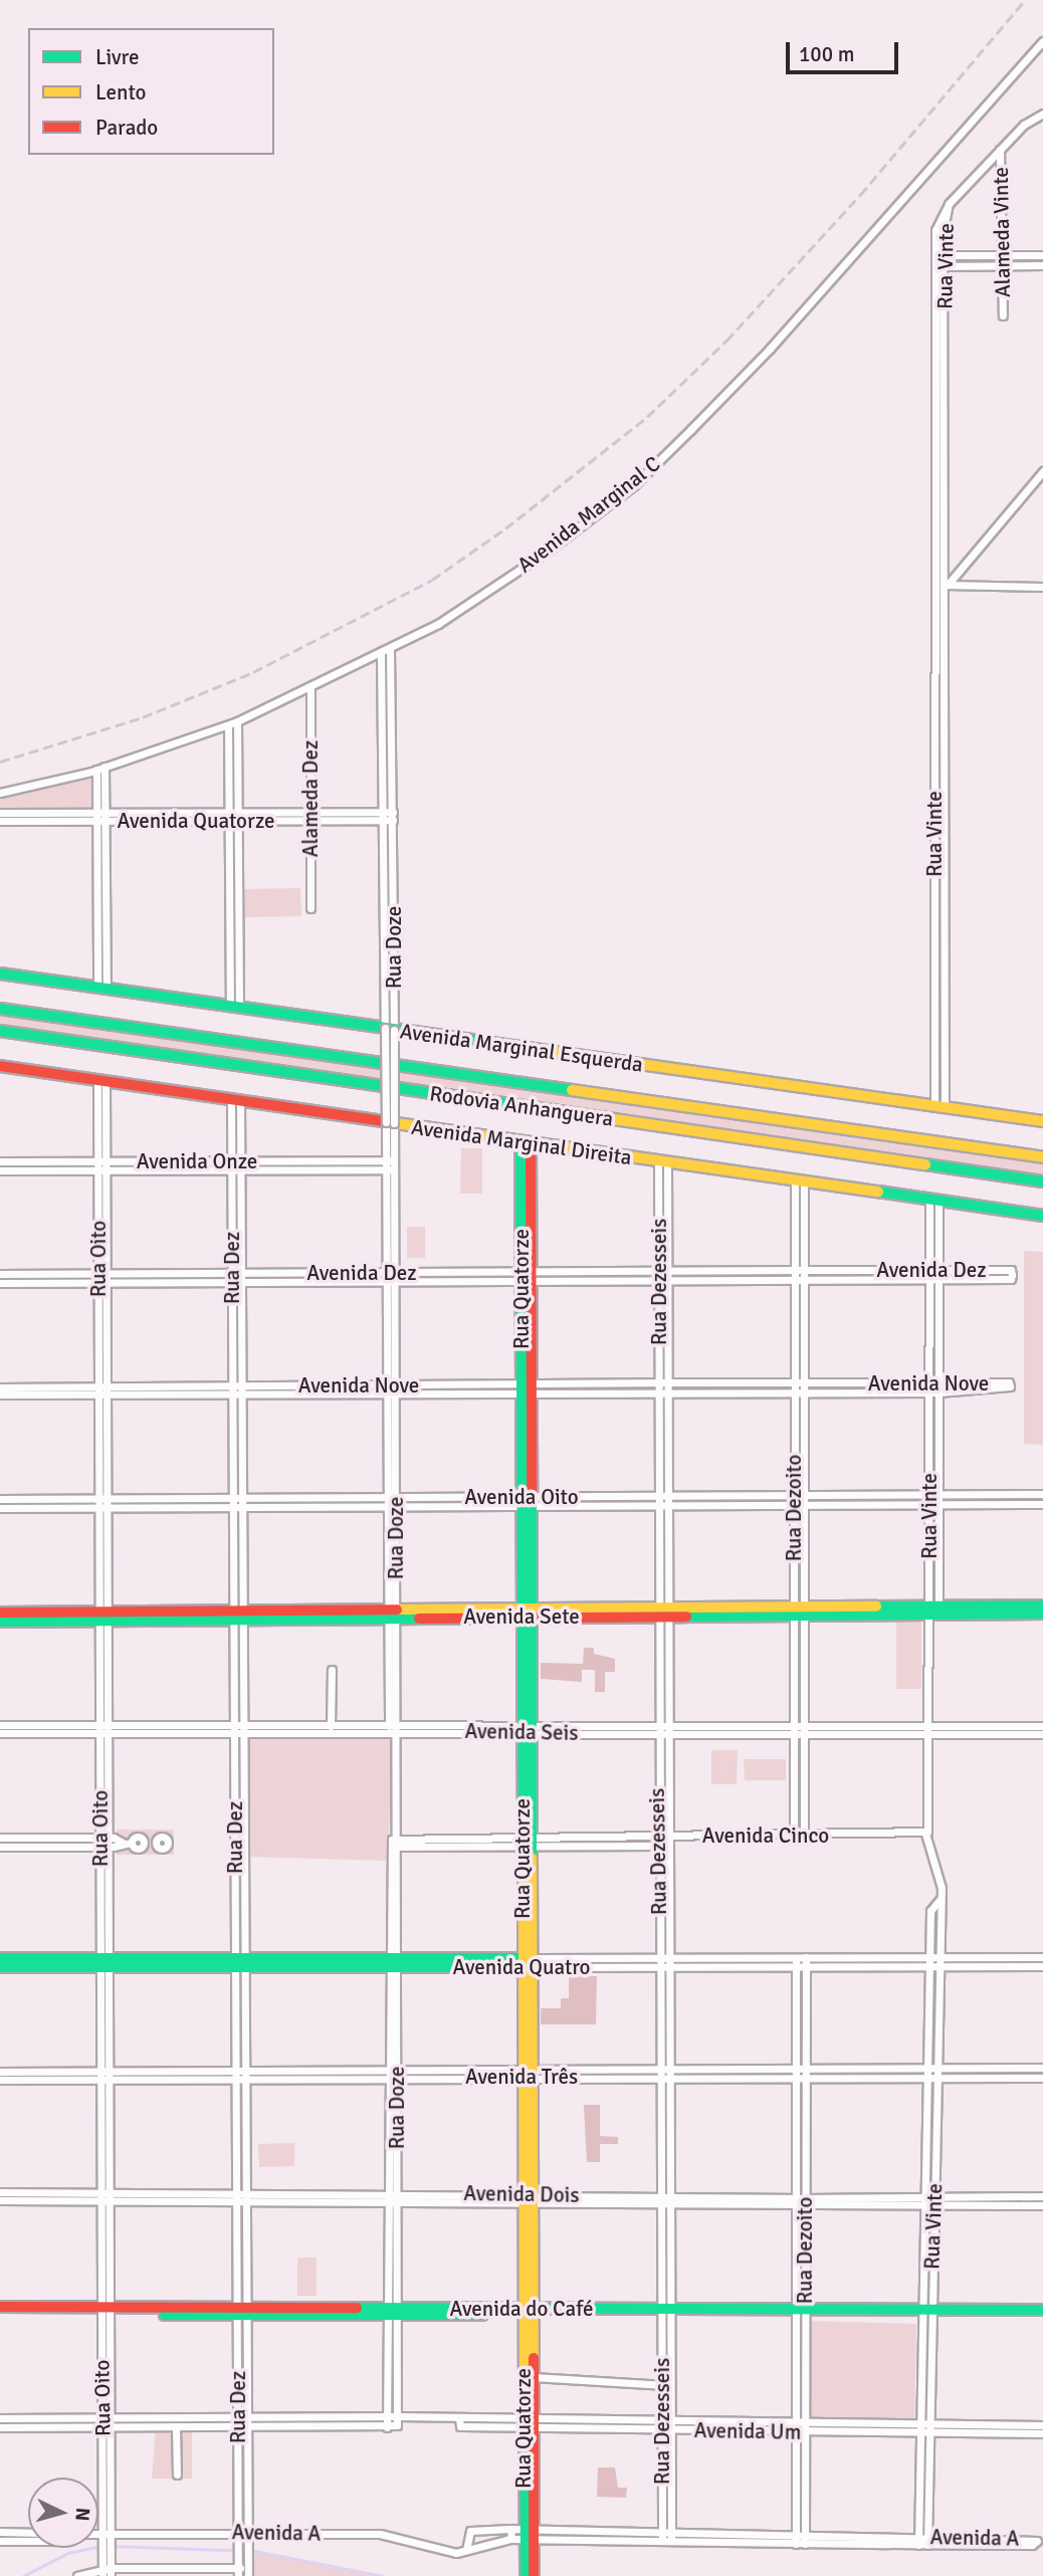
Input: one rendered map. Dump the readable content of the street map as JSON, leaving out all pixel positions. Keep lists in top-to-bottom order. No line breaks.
{"streets":{"main road":["Avenida Marginal Esquerda","Rodovia Anhanguera","Avenida Marginal Direita","Rua Quatorze","Avenida Sete","Avenida Quatro","Avenida do Café"],"street":["Alameda Vinte","Rua Vinte","Avenida Marginal C","Alameda Dez","Avenida Quatorze","Rua Doze","Avenida Onze","Rua Oito","Rua Dez","Avenida Dez","Rua Dezesseis","Avenida Nove","Avenida Oito","Rua Dezoito","Avenida Seis","Avenida Cinco","Avenida Três","Avenida Dois","Avenida Um","Avenida A"]},"crossings":[["Alameda Vinte","Rua Vinte"],["Rua Vinte","Avenida Marginal Esquerda"],["Rua Vinte","Avenida Marginal Direita"],["Rua Vinte","Avenida Dez"],["Rua Vinte","Avenida Nove"],["Rua Vinte","Avenida Oito"],["Rua Vinte","Avenida Sete"],["Rua Vinte","Avenida Seis"],["Rua Vinte","Avenida Cinco"],["Rua Vinte","Avenida Quatro"],["Rua Vinte","Avenida Três"],["Rua Vinte","Avenida Dois"],["Rua Vinte","Avenida do Café"],["Rua Vinte","Avenida Um"],["Rua Vinte","Avenida A"],["Avenida Marginal C","Alameda Dez"],["Avenida Marginal C","Rua Doze"],["Alameda Dez","Avenida Quatorze"],["Avenida Quatorze","Rua Doze"],["Rua Doze","Avenida Marginal Esquerda"],["Rua Doze","Avenida Marginal Direita"],["Rua Doze","Avenida Onze"],["Rua Doze","Avenida Dez"],["Rua Doze","Avenida Nove"],["Rua Doze","Avenida Oito"],["Rua Doze","Avenida Sete"],["Rua Doze","Avenida Seis"],["Rua Doze","Avenida Cinco"],["Rua Doze","Avenida Quatro"],["Rua Doze","Avenida Três"],["Rua Doze","Avenida Dois"],["Rua Doze","Avenida do Café"],["Rua Doze","Avenida Um"],["Avenida Marginal Direita","Rua Oito"],["Avenida Marginal Direita","Rua Dez"],["Avenida Marginal Direita","Rua Dezesseis"],["Avenida Marginal Direita","Rua Quatorze"],["Avenida Marginal Direita","Rua Dezoito"],["Avenida Onze","Rua Oito"],["Avenida Onze","Rua Dez"],["Rua Oito","Avenida Dez"],["Rua Oito","Avenida Nove"],["Rua Oito","Avenida Oito"],["Rua Oito","Avenida Sete"],["Rua Oito","Avenida Seis"],["Rua Oito","Avenida Quatro"],["Rua Oito","Avenida Três"],["Rua Oito","Avenida Dois"],["Rua Oito","Avenida do Café"],["Rua Oito","Avenida Um"],["Rua Oito","Avenida A"],["Rua Dez","Avenida Dez"],["Rua Dez","Avenida Nove"],["Rua Dez","Avenida Oito"],["Rua Dez","Avenida Sete"],["Rua Dez","Avenida Seis"],["Rua Dez","Avenida Quatro"],["Rua Dez","Avenida Três"],["Rua Dez","Avenida Dois"],["Rua Dez","Avenida do Café"],["Rua Dez","Avenida Um"],["Rua Dez","Avenida A"],["Avenida Dez","Rua Dezesseis"],["Avenida Dez","Rua Quatorze"],["Avenida Dez","Rua Dezoito"],["Rua Dezesseis","Avenida Nove"],["Rua Dezesseis","Avenida Oito"],["Rua Dezesseis","Avenida Sete"],["Rua Dezesseis","Avenida Seis"],["Rua Dezesseis","Avenida Cinco"],["Rua Dezesseis","Avenida Quatro"],["Rua Dezesseis","Avenida Três"],["Rua Dezesseis","Avenida Dois"],["Rua Dezesseis","Avenida do Café"],["Rua Dezesseis","Avenida Um"],["Rua Dezesseis","Avenida A"],["Rua Quatorze","Avenida Nove"],["Rua Quatorze","Avenida Oito"],["Rua Quatorze","Avenida Sete"],["Rua Quatorze","Avenida Seis"],["Rua Quatorze","Avenida Cinco"],["Rua Quatorze","Avenida Quatro"],["Rua Quatorze","Avenida Três"],["Rua Quatorze","Avenida Dois"],["Rua Quatorze","Avenida do Café"],["Rua Quatorze","Avenida Um"],["Rua Quatorze","Avenida A"],["Avenida Nove","Rua Dezoito"],["Avenida Oito","Rua Dezoito"],["Rua Dezoito","Avenida Sete"],["Rua Dezoito","Avenida Seis"],["Rua Dezoito","Avenida Cinco"],["Rua Dezoito","Avenida Quatro"],["Rua Dezoito","Avenida Três"],["Rua Dezoito","Avenida Dois"],["Rua Dezoito","Avenida do Café"],["Rua Dezoito","Avenida Um"],["Rua Dezoito","Avenida A"]],"legend":["Livre","Lento","Parado"],"scale_bar":"100 m","north":"right"}
